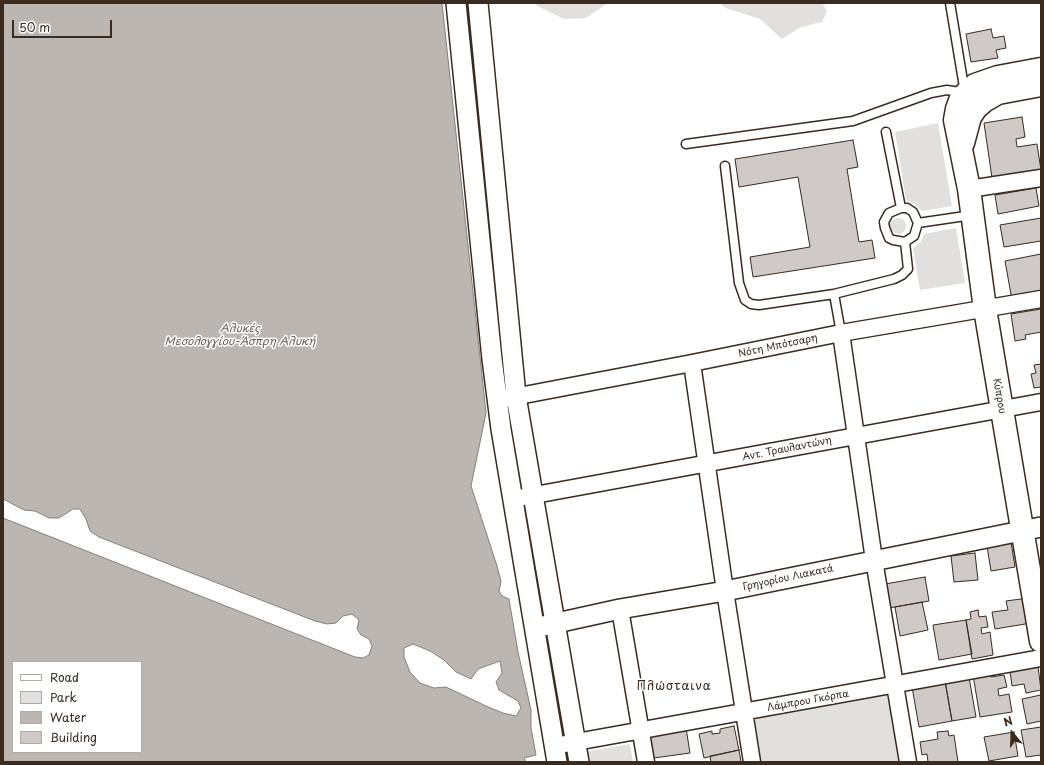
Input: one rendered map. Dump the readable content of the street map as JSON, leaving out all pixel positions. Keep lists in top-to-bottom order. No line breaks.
{"streets":{"main road":["Κύπρου"],"street":["Νότη Μπότσαρη","Αντ. Τραυλαντώνη","Γρηγορίου Λιακατά","Λάμπρου Γκόρπα"]},"crossings":[["Νότη Μπότσαρη","Κύπρου"],["Κύπρου","Αντ. Τραυλαντώνη"],["Κύπρου","Γρηγορίου Λιακατά"]],"districts":["Πλώσταινα"],"water":["Αλυκές Μεσολογγίου-Άσπρη Αλυκή"],"legend":["Road","Park","Water","Building"],"scale_bar":"50 m","north":"top"}
